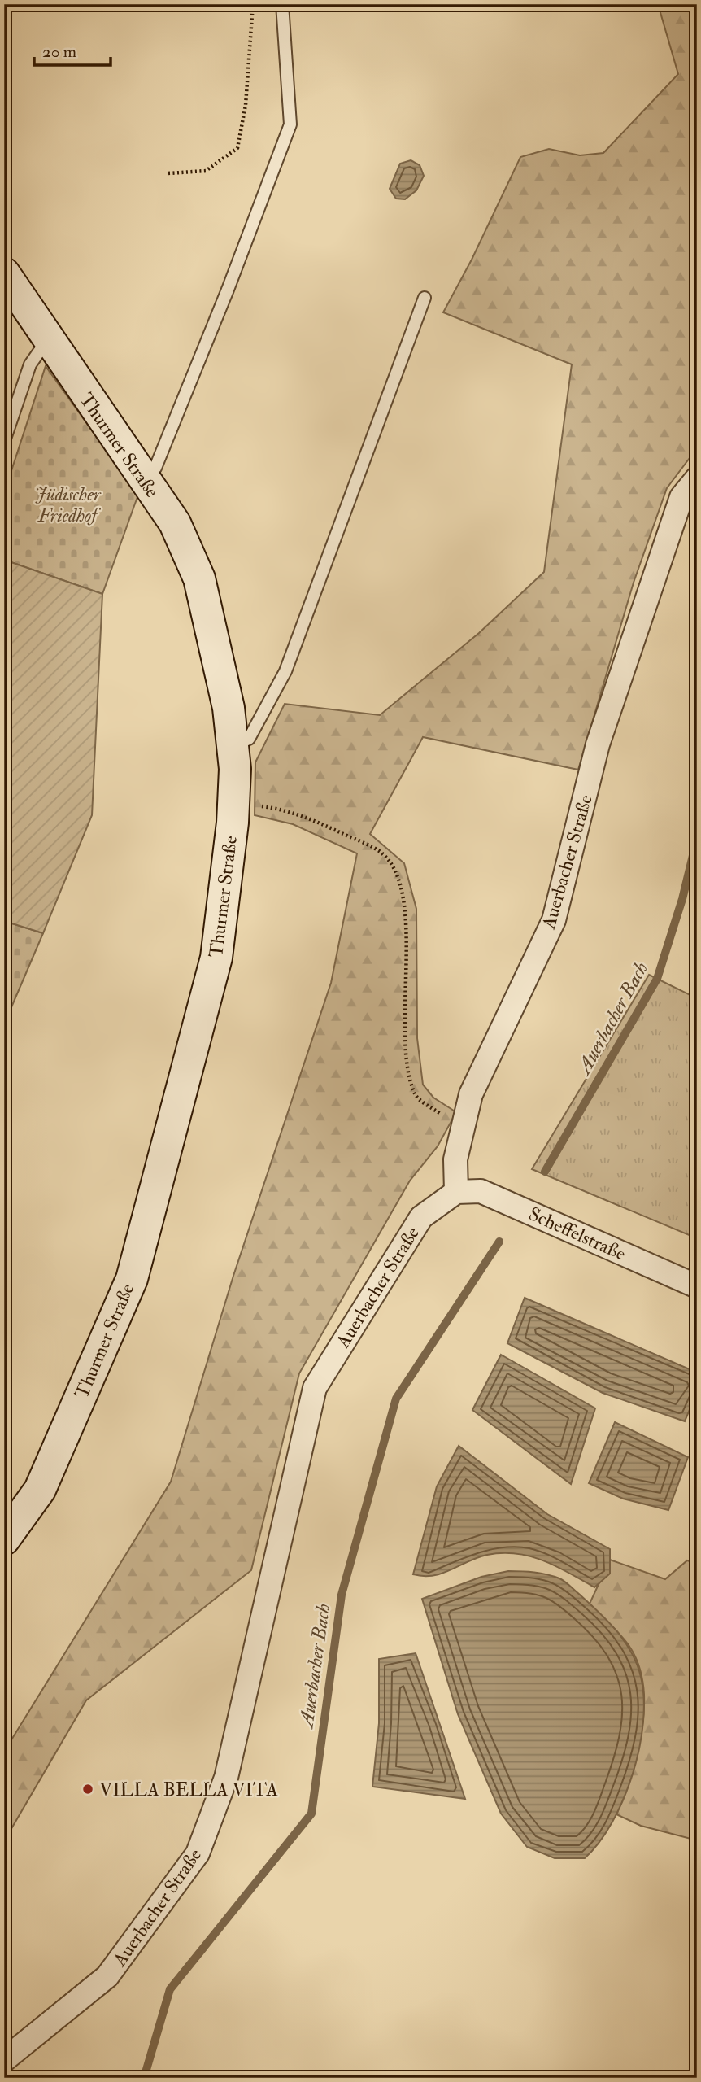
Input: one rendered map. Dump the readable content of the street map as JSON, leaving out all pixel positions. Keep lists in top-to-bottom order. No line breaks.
{"streets":{"street":["Thurmer Straße","Auerbacher Straße","Scheffelstraße"]},"crossings":[["Auerbacher Straße","Scheffelstraße"]],"water":["Auerbacher Bach"],"parks":["Jüdischer Friedhof"],"places":["VILLA BELLA VITA"],"scale_bar":"20 m"}
